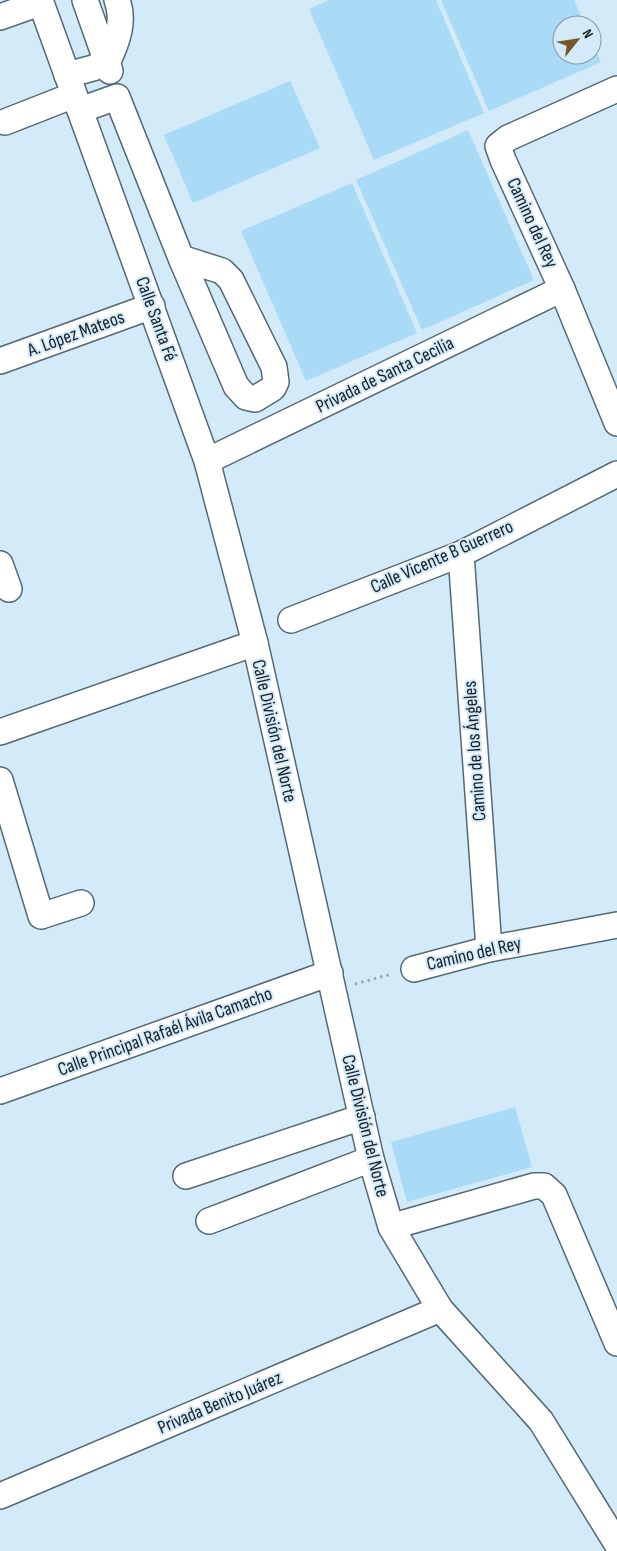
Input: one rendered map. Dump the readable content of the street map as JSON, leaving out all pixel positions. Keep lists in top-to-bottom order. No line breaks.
{"streets":{"street":["Camino del Rey","Calle Santa Fé","A. López Mateos","Privada de Santa Cecilia","Calle Vicente B Guerrero","Calle División del Norte","Camino de los Ángeles","Calle Principal Rafaél Ávila Camacho","Privada Benito Juárez"]},"crossings":[["Camino del Rey","Privada de Santa Cecilia"],["Camino del Rey","Calle División del Norte"],["Camino del Rey","Camino de los Ángeles"],["Camino del Rey","Calle Principal Rafaél Ávila Camacho"],["Calle Santa Fé","A. López Mateos"],["Calle Santa Fé","Privada de Santa Cecilia"],["Calle Santa Fé","Calle División del Norte"],["Calle Vicente B Guerrero","Camino de los Ángeles"],["Calle División del Norte","Calle Principal Rafaél Ávila Camacho"],["Calle División del Norte","Privada Benito Juárez"]],"north":"top right"}
